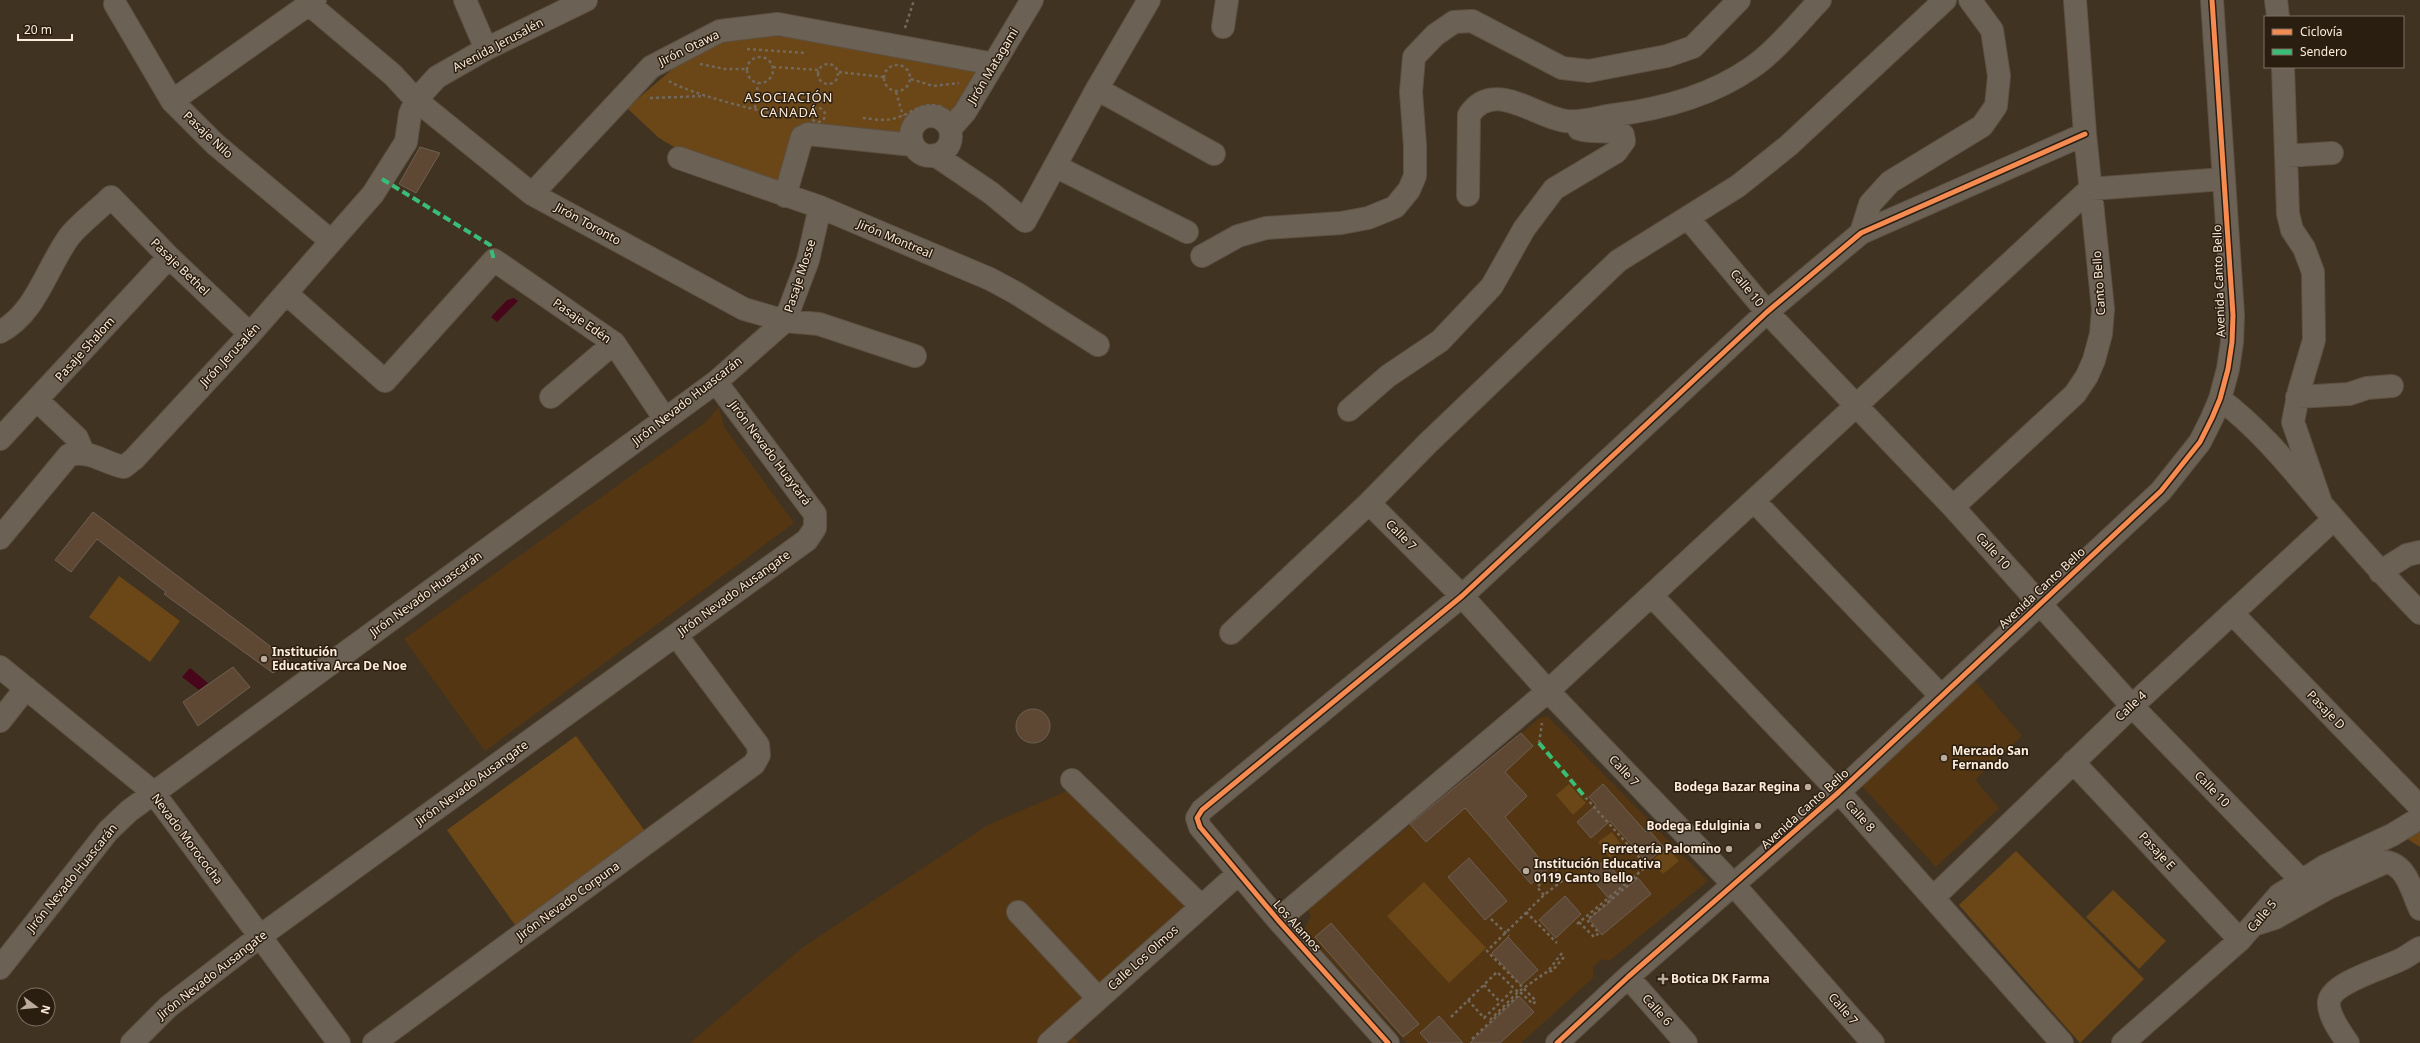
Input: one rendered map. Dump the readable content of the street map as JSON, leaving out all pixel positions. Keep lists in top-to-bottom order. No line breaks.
{"streets":{"street":["Avenida Jerusalén","Jirón Otawa","Jirón Matagami","Pasaje Nilo","Jirón Toronto","Jirón Montreal","Pasaje Bethel","Pasaje Mosse","Avenida Canto Bello","Canto Bello","Calle 10","Pasaje Edén","Pasaje Shalom","Jirón Jerusalén","Jirón Nevado Huascarán","Jirón Nevado Huaytará","Calle 7","Jirón Nevado Ausangate","Calle 4","Pasaje D","Calle 8","Nevado Morococha","Pasaje E","Jirón Nevado Corpuna","Calle 5","Los Alamos","Calle Los Olmos","Calle 6"]},"crossings":[["Avenida Jerusalén","Jirón Toronto"],["Avenida Jerusalén","Jirón Jerusalén"],["Jirón Otawa","Jirón Matagami"],["Jirón Otawa","Jirón Toronto"],["Pasaje Nilo","Jirón Jerusalén"],["Jirón Toronto","Pasaje Mosse"],["Jirón Toronto","Jirón Jerusalén"],["Jirón Toronto","Jirón Nevado Huascarán"],["Jirón Montreal","Pasaje Mosse"],["Pasaje Bethel","Pasaje Shalom"],["Pasaje Bethel","Jirón Jerusalén"],["Pasaje Mosse","Jirón Nevado Huascarán"],["Avenida Canto Bello","Calle 10"],["Avenida Canto Bello","Calle 7"],["Avenida Canto Bello","Calle 8"],["Avenida Canto Bello","Calle 6"],["Canto Bello","Calle 10"],["Calle 10","Calle 4"],["Calle 10","Calle 5"],["Pasaje Edén","Jirón Jerusalén"],["Pasaje Edén","Jirón Nevado Huascarán"],["Jirón Nevado Huascarán","Jirón Nevado Huaytará"],["Jirón Nevado Huascarán","Nevado Morococha"],["Jirón Nevado Huaytará","Jirón Nevado Ausangate"],["Calle 7","Los Alamos"],["Jirón Nevado Ausangate","Nevado Morococha"],["Jirón Nevado Ausangate","Jirón Nevado Corpuna"],["Calle 4","Pasaje D"],["Calle 4","Calle 8"],["Calle 4","Pasaje E"],["Pasaje E","Calle 5"],["Los Alamos","Calle Los Olmos"]],"districts":["ASOCIACIÓN CANADÁ"],"places":{"other":["Institución Educativa Arca De Noe","Mercado San Fernando","Bodega Bazar Regina","Bodega Edulginia","Ferretería Palomino","Institución Educativa 0119 Canto Bello"],"health":["Botica DK Farma"]},"legend":["Ciclovía","Sendero"],"scale_bar":"20 m","north":"right"}
